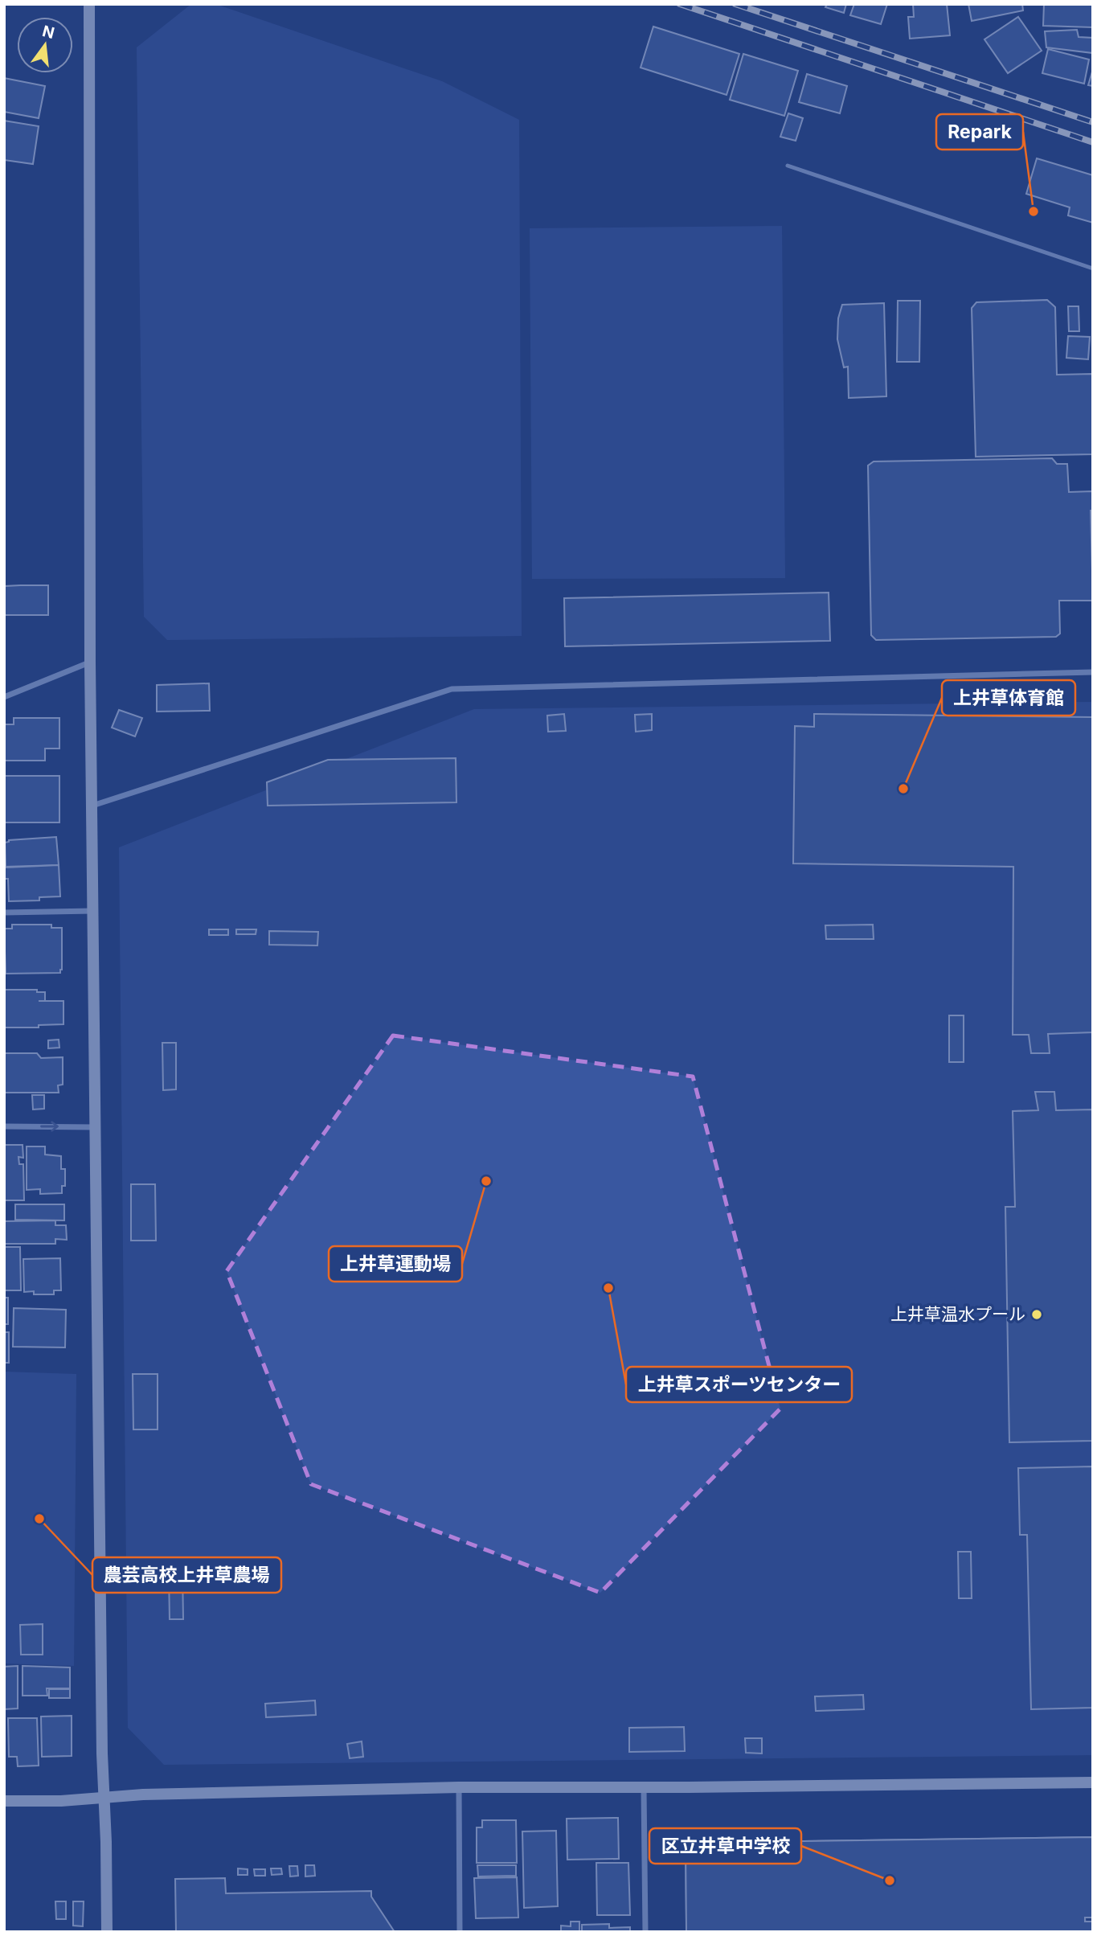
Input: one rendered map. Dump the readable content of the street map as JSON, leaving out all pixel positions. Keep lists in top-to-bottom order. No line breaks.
{"places":["Repark","上井草体育館","上井草運動場","上井草スポーツセンター","上井草温水プール","農芸高校上井草農場","区立井草中学校"],"north":"top"}
